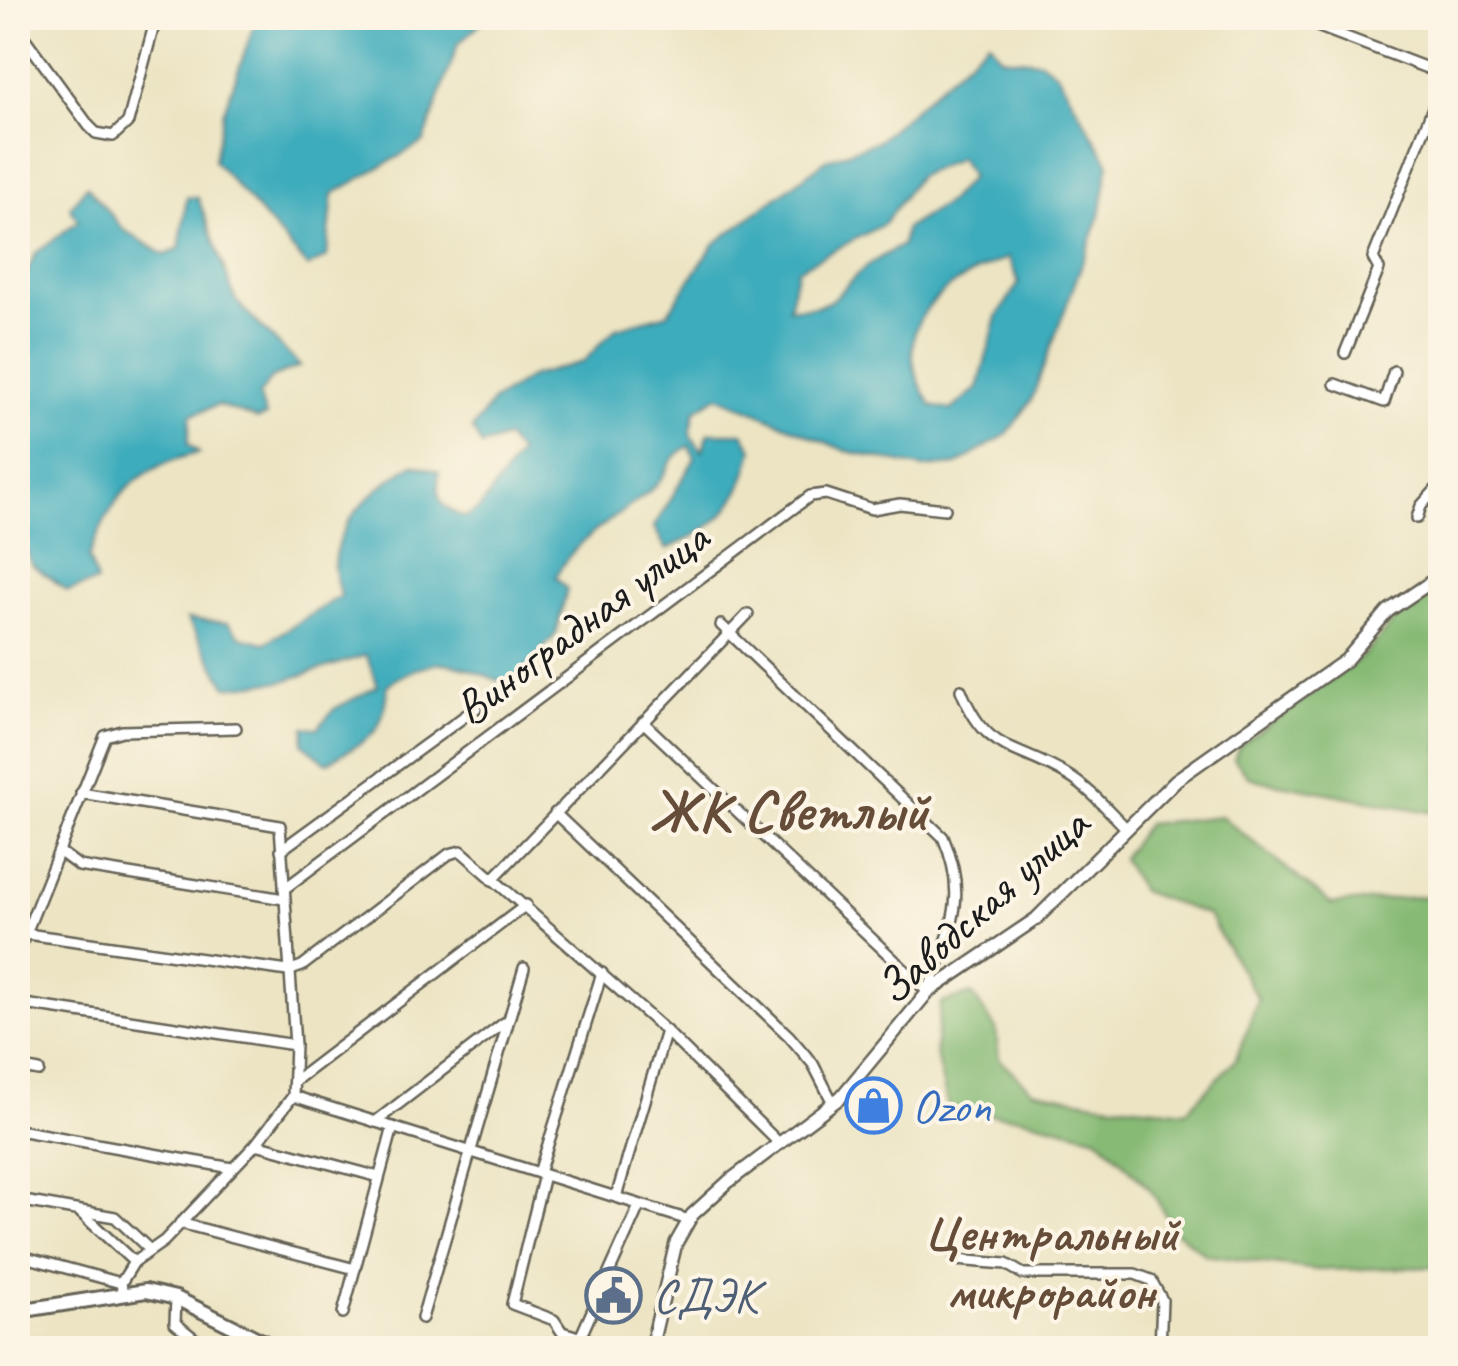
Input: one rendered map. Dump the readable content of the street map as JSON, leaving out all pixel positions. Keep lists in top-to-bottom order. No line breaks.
{"streets":{"street":["Виноградная улица","Заводская улица"]},"districts":["ЖК Светлый","Центральный микрорайон"],"places":{"shop":["Ozon"],"public building":["СДЭК"]}}
